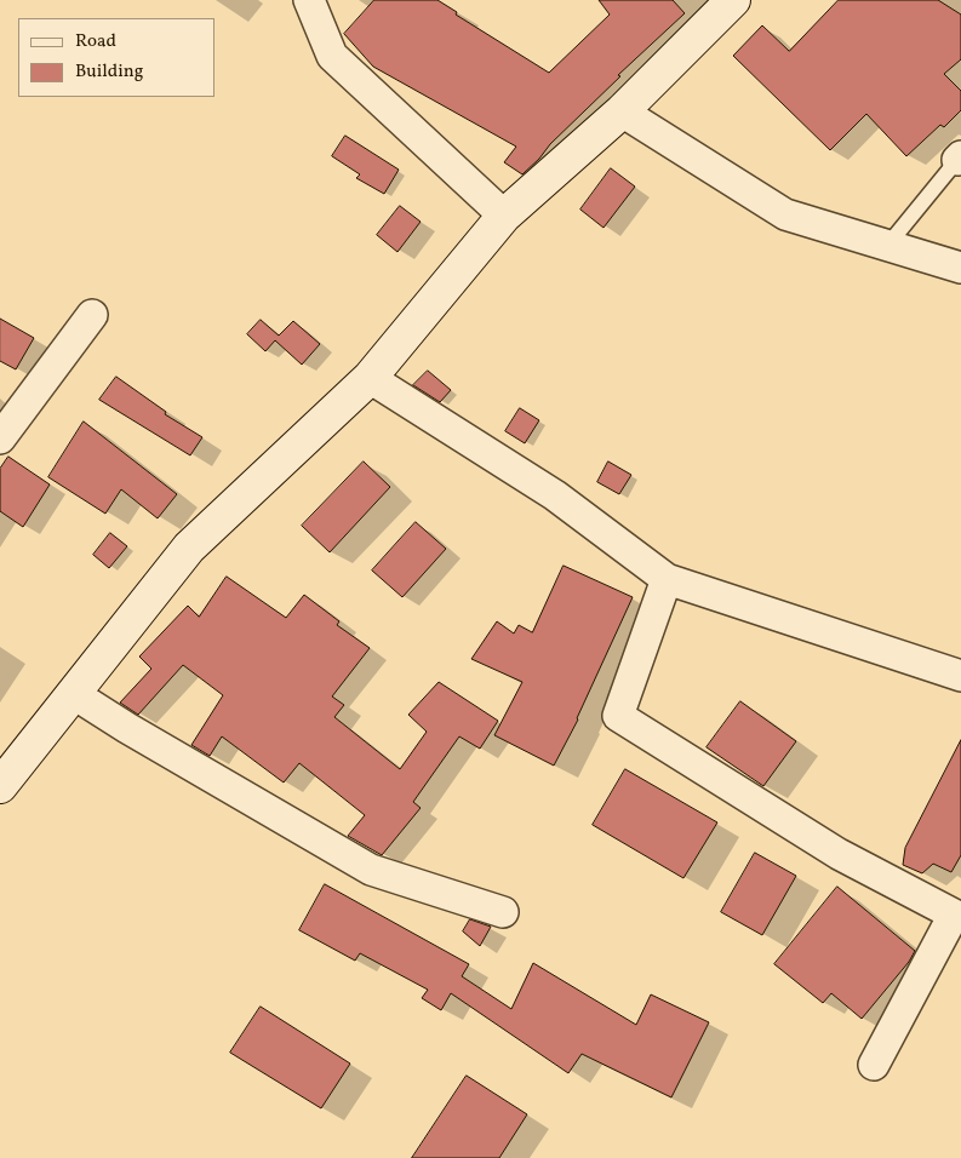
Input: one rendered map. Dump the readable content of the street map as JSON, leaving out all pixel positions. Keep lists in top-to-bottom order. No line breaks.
{"legend":["Road","Building"]}
